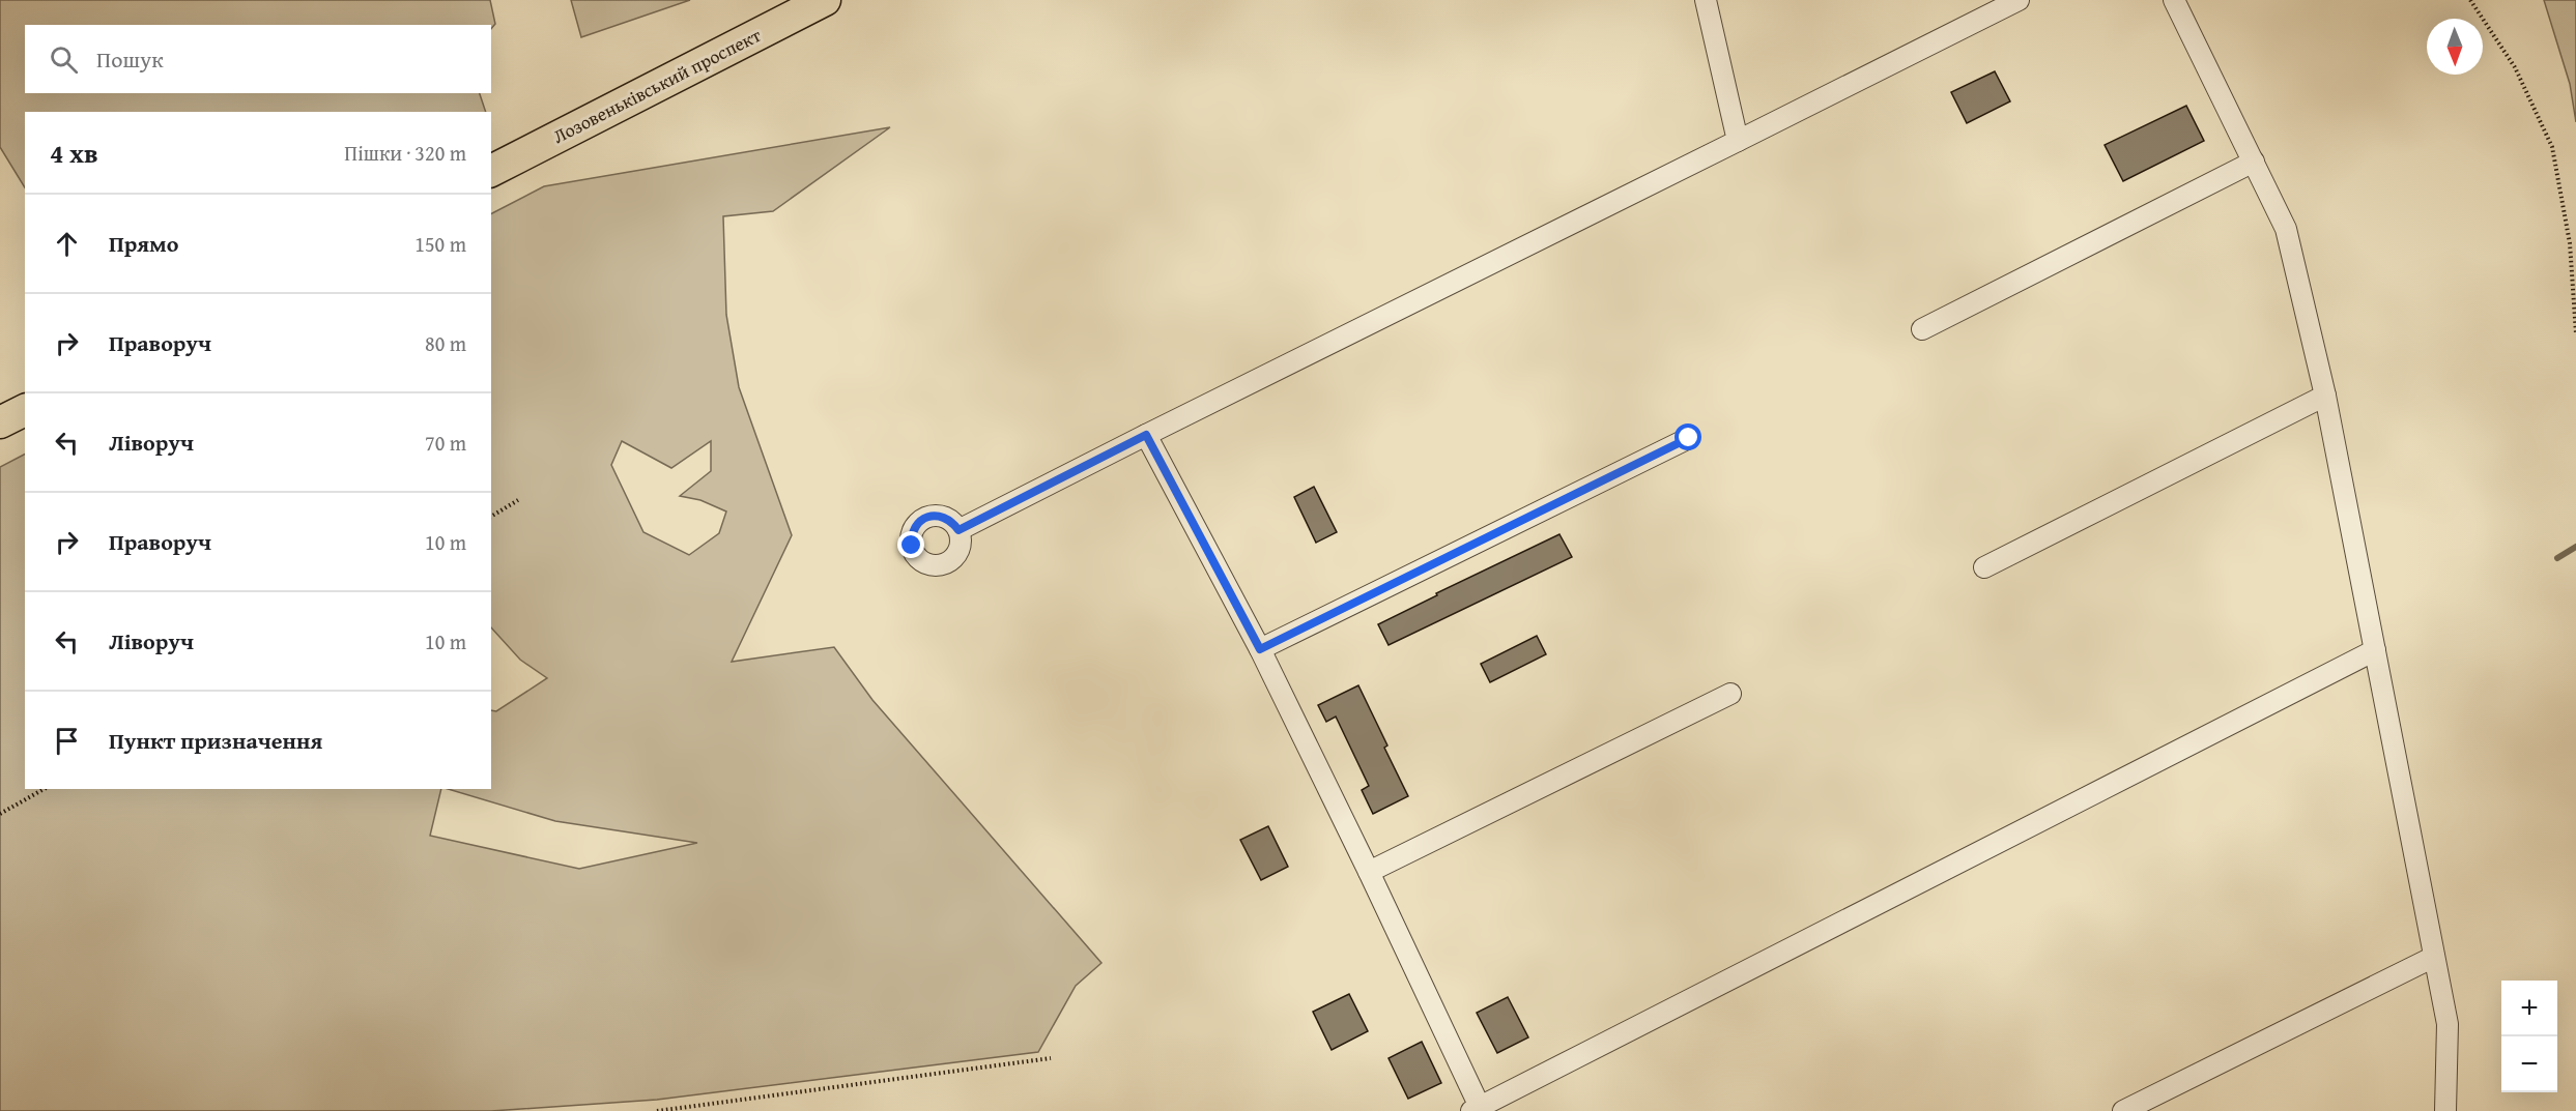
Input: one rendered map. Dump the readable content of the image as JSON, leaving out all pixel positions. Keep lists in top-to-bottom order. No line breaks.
{"streets":{"highway":["Лозовеньківський проспект"]},"north":"bottom","page":{"search":"Пошук","heading":["4 хв","Пішки · 320 m"],"list":[["Прямо","150 m"],["Праворуч","80 m"],["Ліворуч","70 m"],["Праворуч","10 m"],["Ліворуч","10 m"],"Пункт призначення"],"map_buttons":["+","−"]}}
